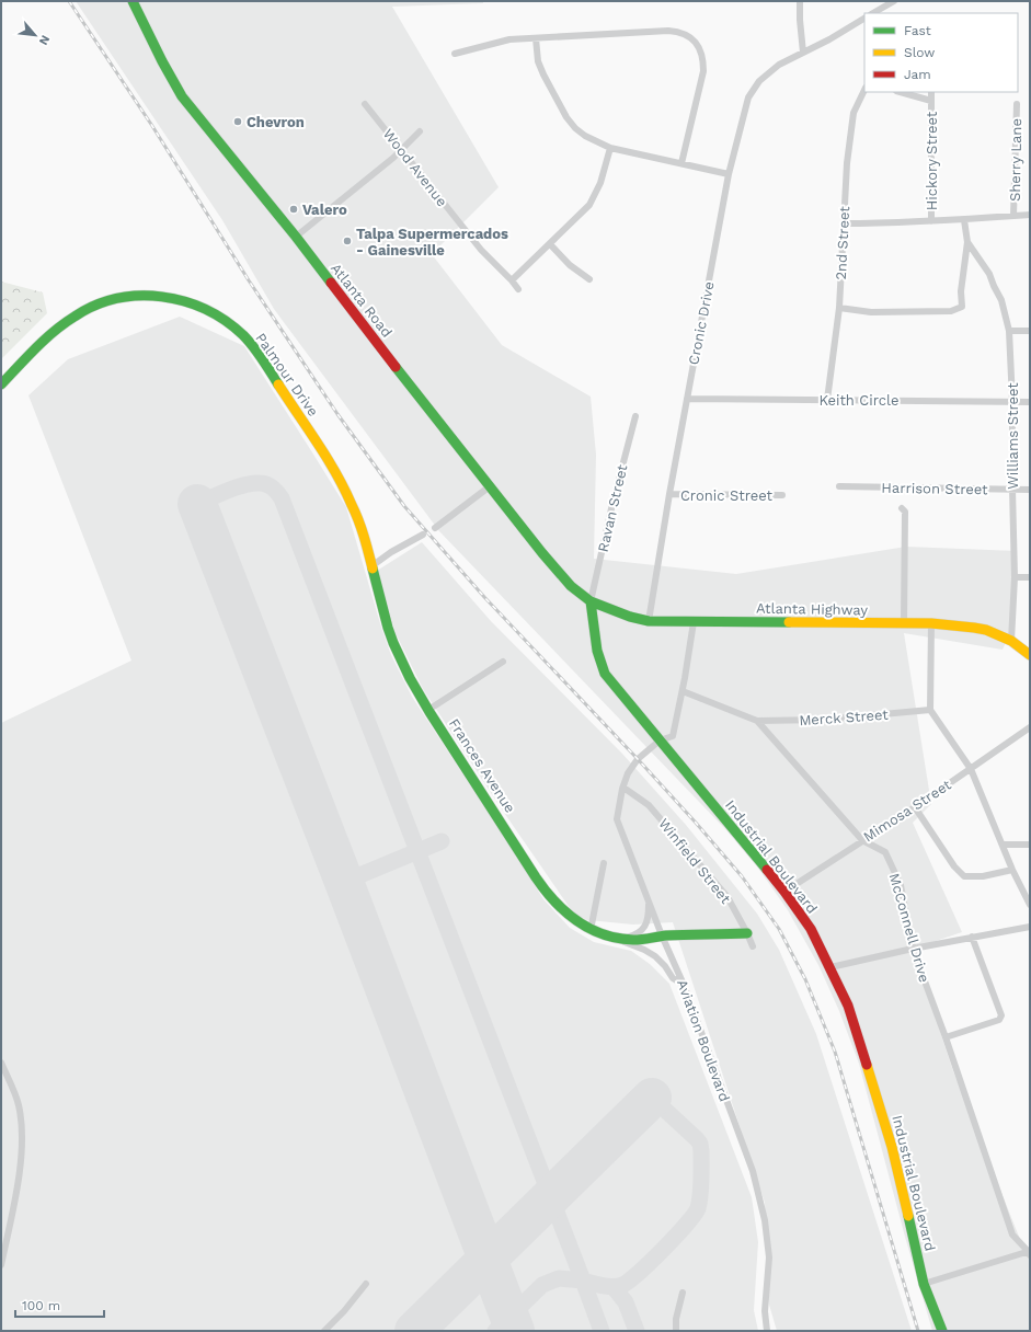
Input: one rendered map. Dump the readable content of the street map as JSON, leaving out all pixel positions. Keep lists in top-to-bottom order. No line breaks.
{"streets":{"street":["Sherry Lane","Hickory Street","Wood Avenue","2nd Street","Atlanta Road","Cronic Drive","Palmour Drive","Keith Circle","Williams Street","Harrison Street","Cronic Street","Ravan Street","Atlanta Highway","Merck Street","Frances Avenue","Mimosa Street","Industrial Boulevard","Winfield Street","McConnell Drive","Aviation Boulevard"]},"crossings":[["2nd Street","Keith Circle"],["Atlanta Road","Ravan Street"],["Atlanta Road","Atlanta Highway"],["Atlanta Road","Industrial Boulevard"],["Cronic Drive","Keith Circle"],["Cronic Drive","Cronic Street"],["Cronic Drive","Atlanta Highway"],["Palmour Drive","Frances Avenue"],["Keith Circle","Williams Street"],["Williams Street","Harrison Street"],["Williams Street","Atlanta Highway"],["Ravan Street","Atlanta Highway"],["Ravan Street","Industrial Boulevard"],["Atlanta Highway","Industrial Boulevard"],["Merck Street","McConnell Drive"],["Frances Avenue","Winfield Street"],["Frances Avenue","Aviation Boulevard"],["Mimosa Street","Industrial Boulevard"],["Mimosa Street","McConnell Drive"],["Industrial Boulevard","Aviation Boulevard"],["Winfield Street","Aviation Boulevard"]],"places":["Chevron","Valero","Talpa Supermercados - Gainesville"],"legend":["Fast","Slow","Jam"],"scale_bar":"100 m","north":"bottom right"}
